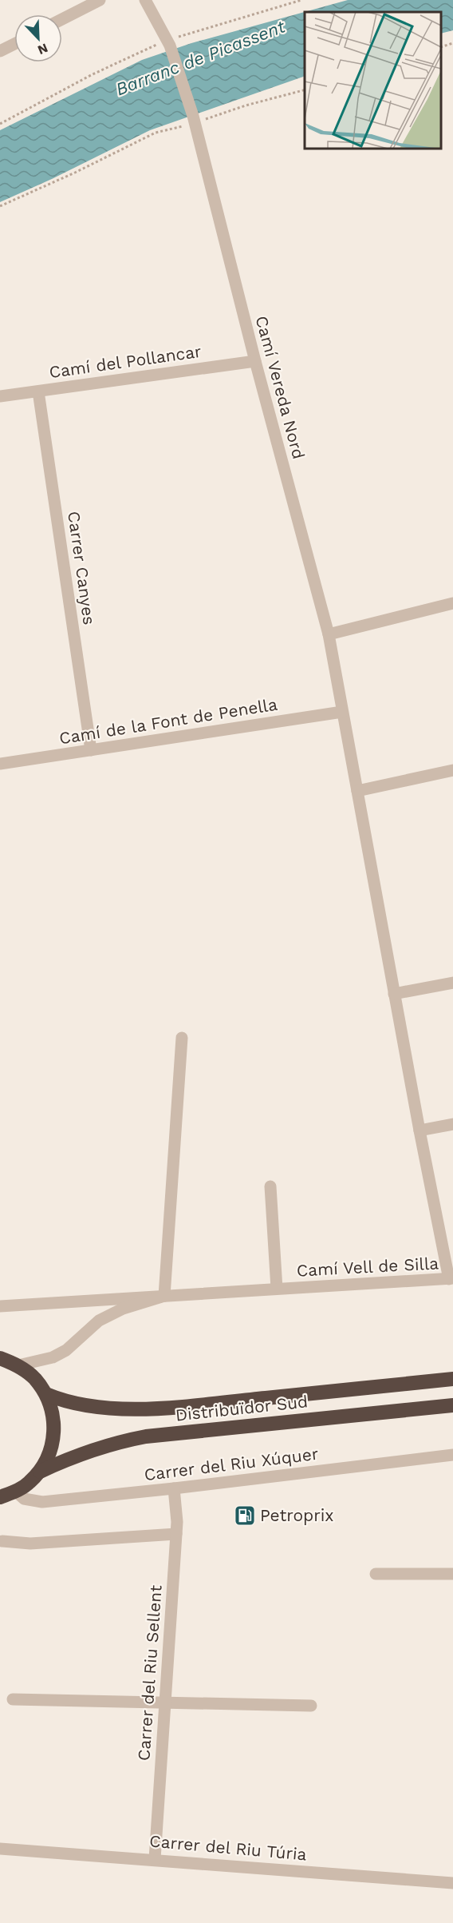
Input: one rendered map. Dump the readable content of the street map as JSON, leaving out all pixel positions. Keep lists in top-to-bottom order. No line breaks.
{"streets":{"highway":["Distribuïdor Sud"],"street":["Camí del Pollancar","Camí Vereda Nord","Carrer Canyes","Camí de la Font de Penella","Camí Vell de Silla","Carrer del Riu Xúquer","Carrer del Riu Sellent","Carrer del Riu Túria"]},"crossings":[["Camí del Pollancar","Camí Vereda Nord"],["Camí del Pollancar","Carrer Canyes"],["Camí Vereda Nord","Camí de la Font de Penella"],["Camí Vereda Nord","Camí Vell de Silla"],["Carrer Canyes","Camí de la Font de Penella"],["Carrer del Riu Xúquer","Carrer del Riu Sellent"],["Carrer del Riu Sellent","Carrer del Riu Túria"]],"water":["Barranc de Picassent"],"places":{"fuel station":["Petroprix"]},"north":"bottom right"}
